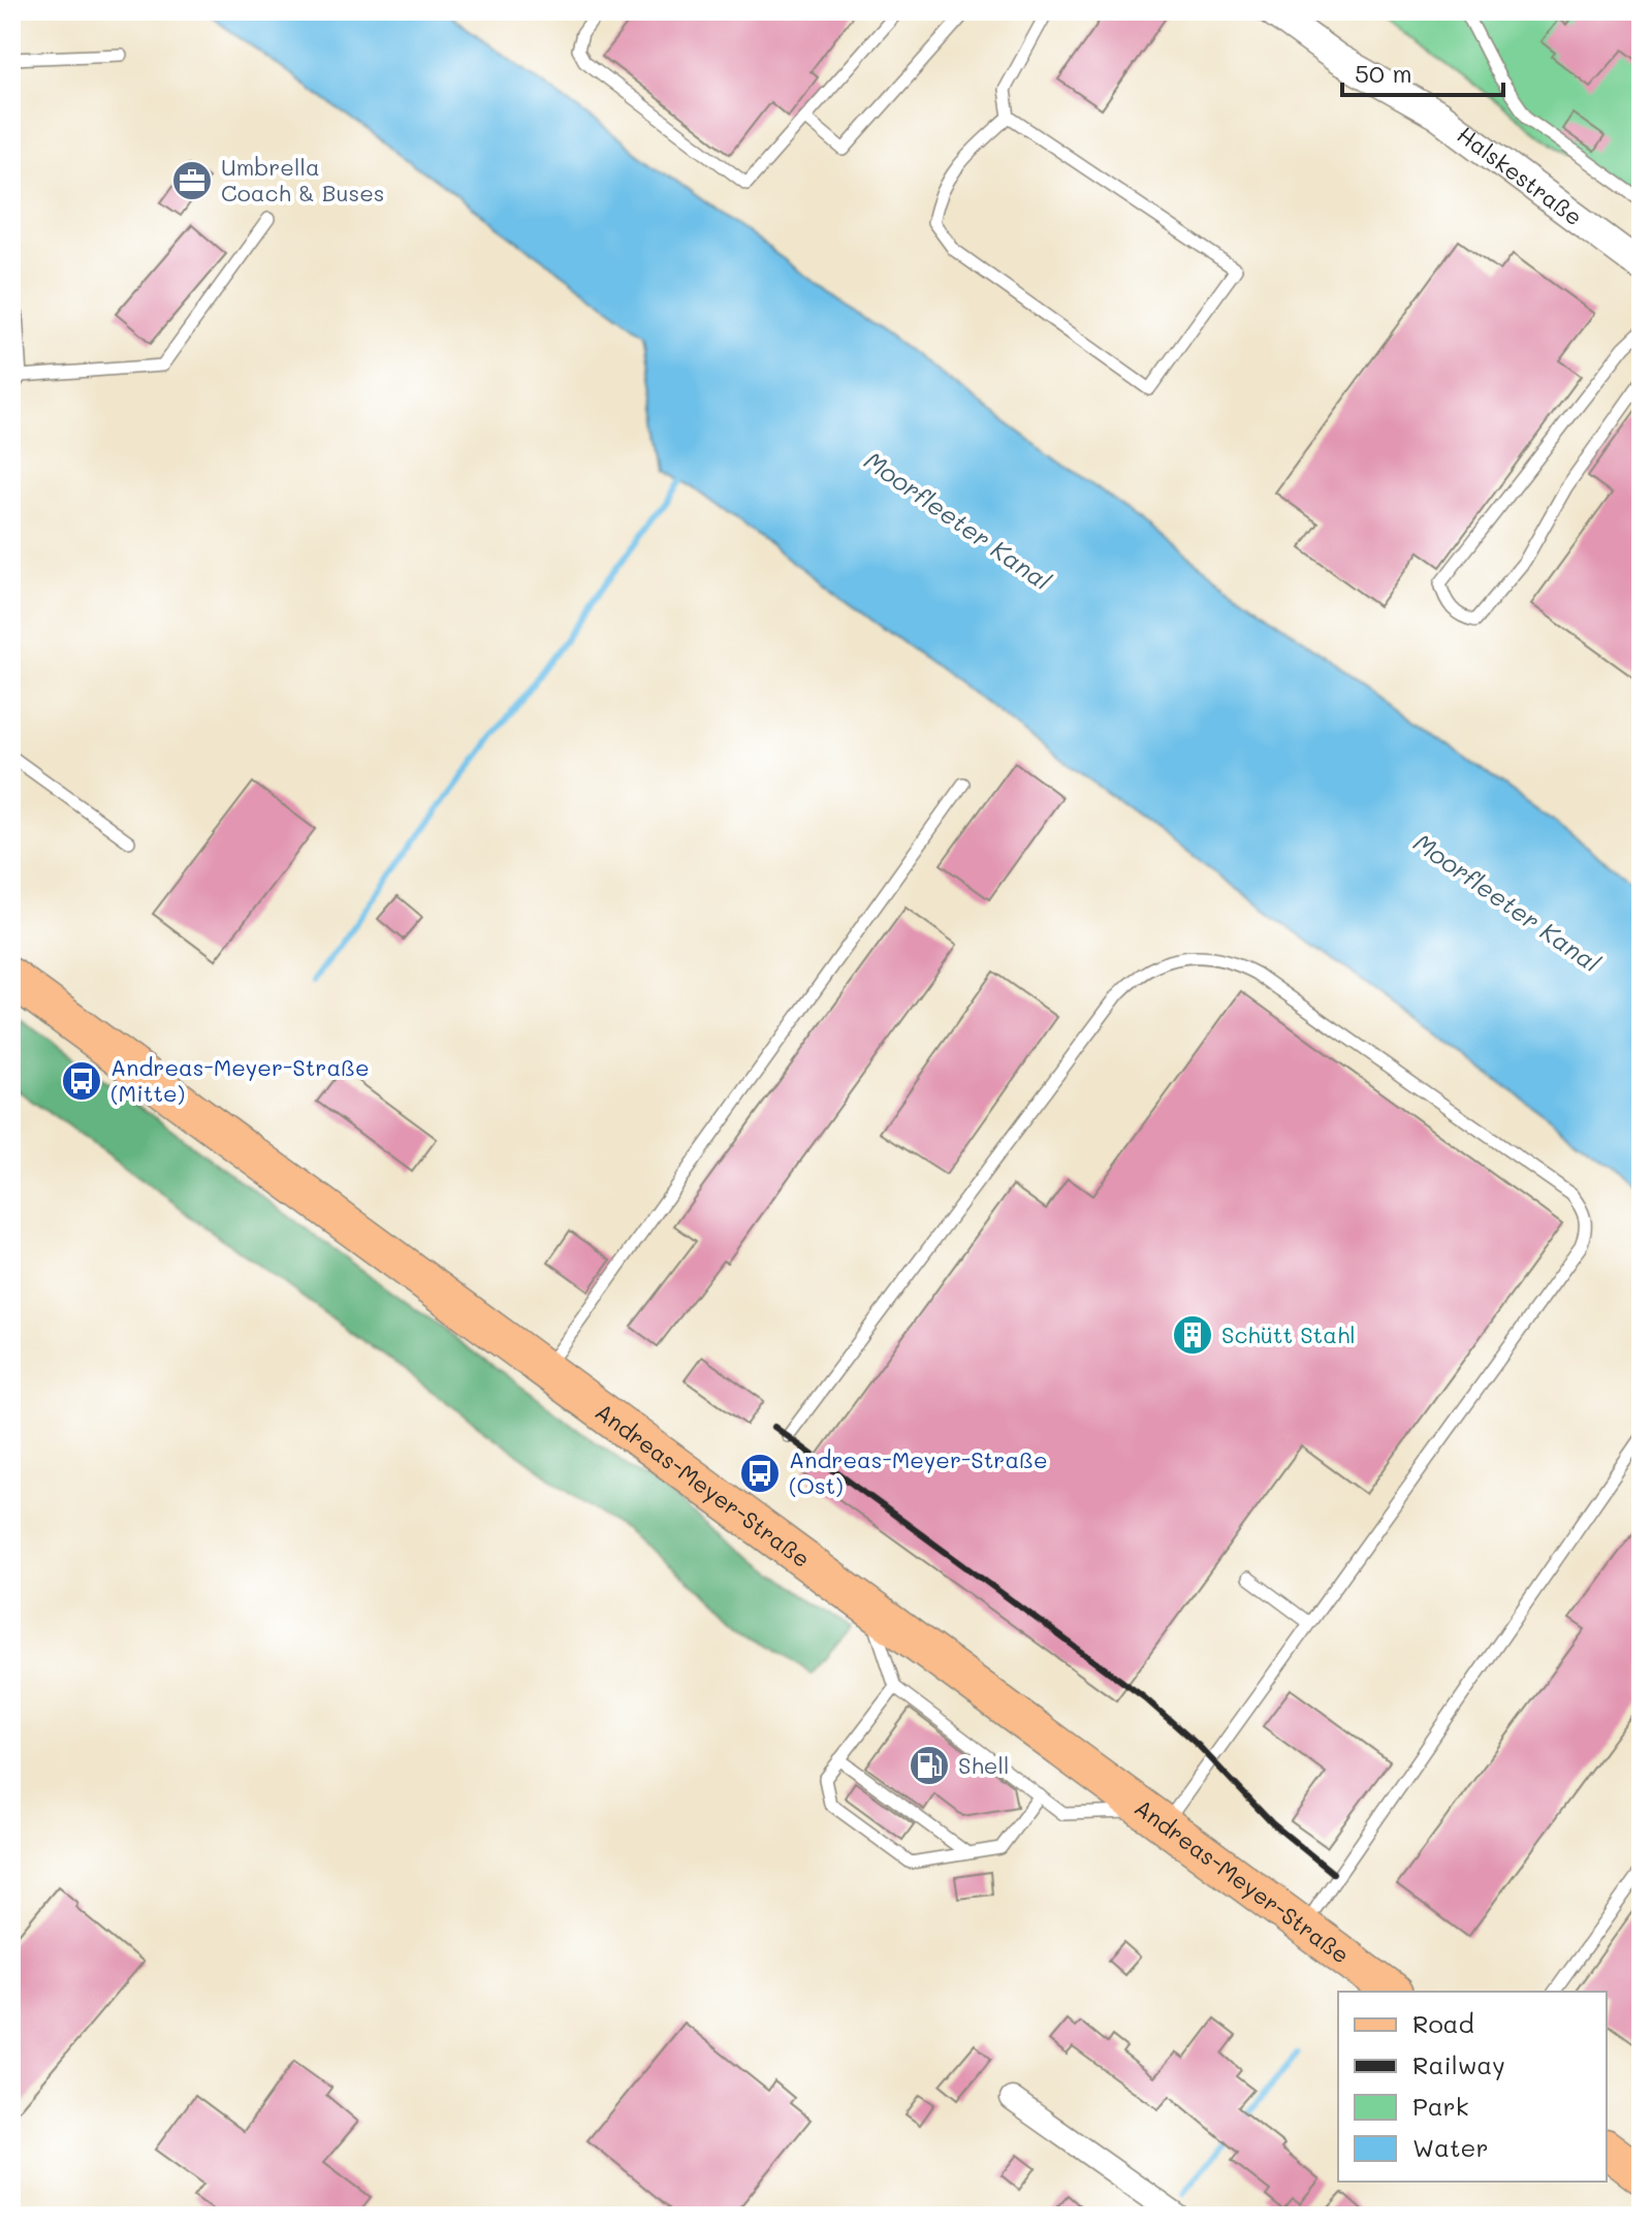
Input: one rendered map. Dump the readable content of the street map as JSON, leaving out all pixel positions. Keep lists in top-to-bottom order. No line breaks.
{"streets":{"main road":["Andreas-Meyer-Straße"],"street":["Halskestraße"]},"water":["Moorfleeter Kanal"],"places":{"office":["Umbrella Coach & Buses"],"bus stop":["Andreas-Meyer-Straße (Mitte)","Andreas-Meyer-Straße (Ost)"],"building":["Schütt Stahl"],"fuel station":["Shell"]},"legend":["Road","Railway","Park","Water"],"scale_bar":"50 m"}
